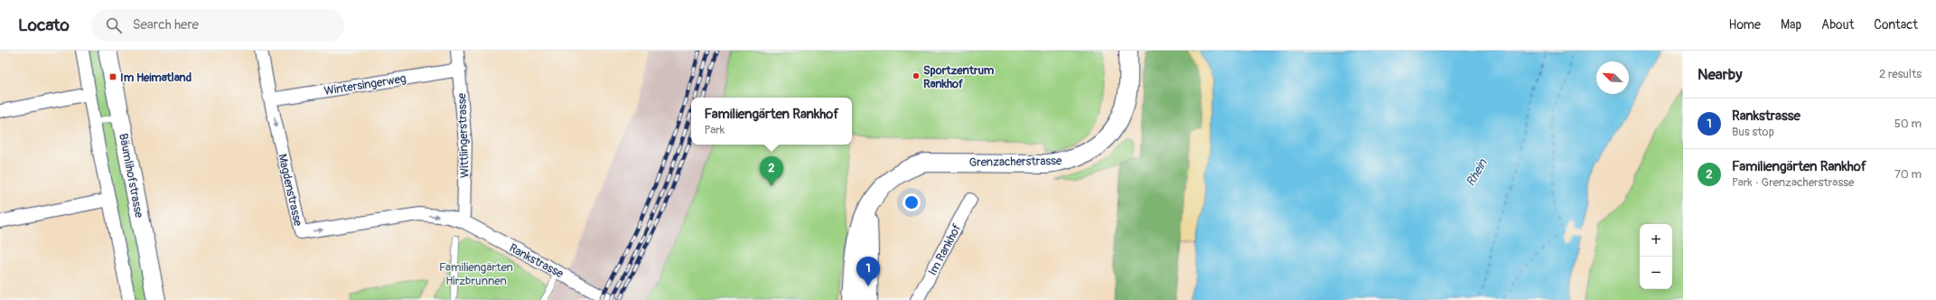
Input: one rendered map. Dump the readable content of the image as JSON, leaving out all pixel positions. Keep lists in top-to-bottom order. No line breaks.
{"streets":{"main road":["Grenzacherstrasse","Bäumlihofstrasse"],"street":["Wintersingerweg","Wittlingerstrasse","Magdenstrasse","Im Rankhof","Rankstrasse"]},"crossings":[["Wintersingerweg","Wittlingerstrasse"],["Wintersingerweg","Magdenstrasse"],["Wittlingerstrasse","Magdenstrasse"],["Wittlingerstrasse","Rankstrasse"],["Magdenstrasse","Rankstrasse"]],"water":["Rhein"],"parks":["Familiengärten Hirzbrunnen"],"places":{"other":["Sportzentrum Rankhof"],"transit":["Im Heimatland"]},"north":"top left","page":{"header":"Locato","search":"Search here","nav":["Home","Map","About","Contact"],"heading":["Nearby","2 results"],"popup":["Familiengärten Rankhof","Park"],"list":[{"mark":"1","name":"Rankstrasse","note":"Bus stop","value":"50 m"},{"mark":"2","name":"Familiengärten Rankhof","note":"Park · Grenzacherstrasse","value":"70 m"}],"pins":["2","1"],"map_buttons":["+","−"]}}
